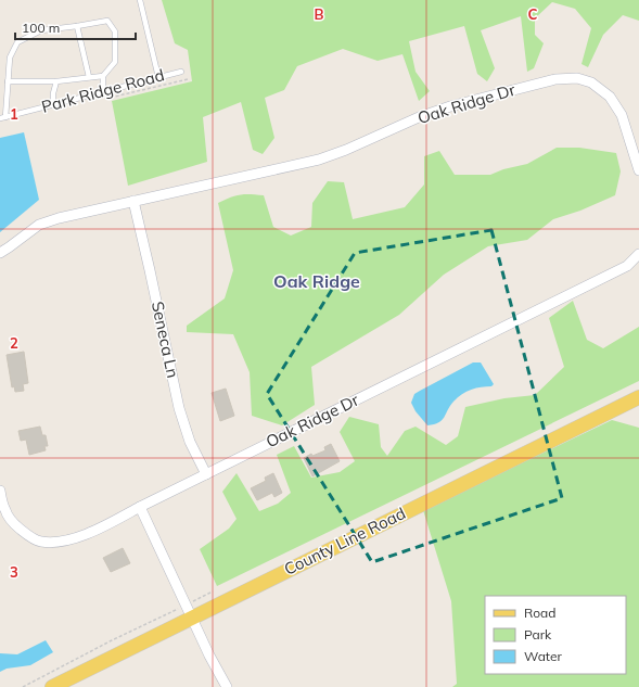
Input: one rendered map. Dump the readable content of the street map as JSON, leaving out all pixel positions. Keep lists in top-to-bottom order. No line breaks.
{"streets":{"main road":["County Line Road"],"street":["Oak Ridge Dr","Seneca Ln"],"lane":["Park Ridge Road"]},"crossings":[["Oak Ridge Dr","Seneca Ln"]],"districts":["Oak Ridge"],"legend":["Road","Park","Water"],"scale_bar":"100 m","grid":{"columns":["B","C"],"rows":["1","2","3"]}}
